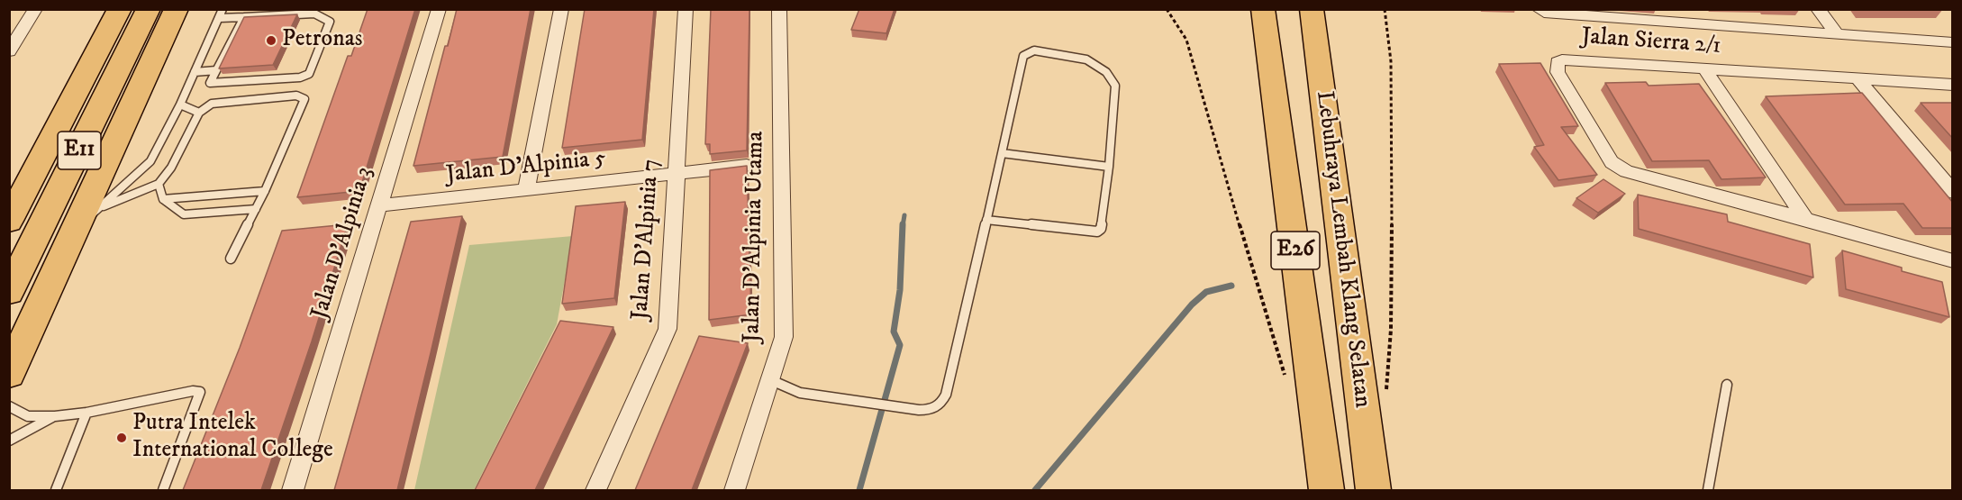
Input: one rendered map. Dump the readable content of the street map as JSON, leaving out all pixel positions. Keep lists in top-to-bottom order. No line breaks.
{"streets":{"highway":["E11","Lebuhraya Lembah Klang Selatan","E26"],"street":["Jalan Sierra 2/1","Jalan D'Alpinia 5","Jalan D'Alpinia Utama","Jalan D'Alpinia 7","Jalan D'Alpinia 3"]},"crossings":[["Jalan D'Alpinia 5","Jalan D'Alpinia 7"],["Jalan D'Alpinia 5","Jalan D'Alpinia 3"]],"places":["Petronas","Putra Intelek International College"]}
